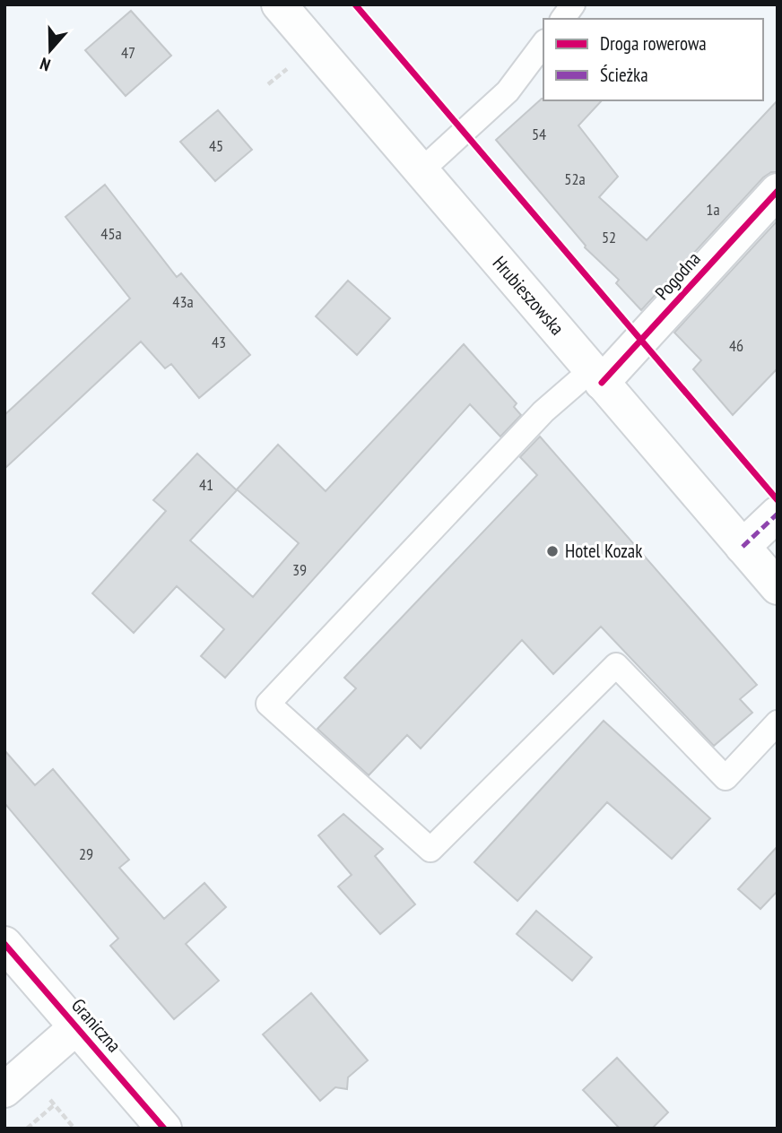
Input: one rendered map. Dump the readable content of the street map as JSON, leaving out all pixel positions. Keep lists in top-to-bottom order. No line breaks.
{"streets":{"main road":["Pogodna","Hrubieszowska","Graniczna"]},"crossings":[["Pogodna","Hrubieszowska"]],"places":["Hotel Kozak"],"house_numbers":["47","54","45","52a","1a","45a","52","43a","43","46","41","39","29"],"legend":["Droga rowerowa","Ścieżka"],"north":"bottom"}
